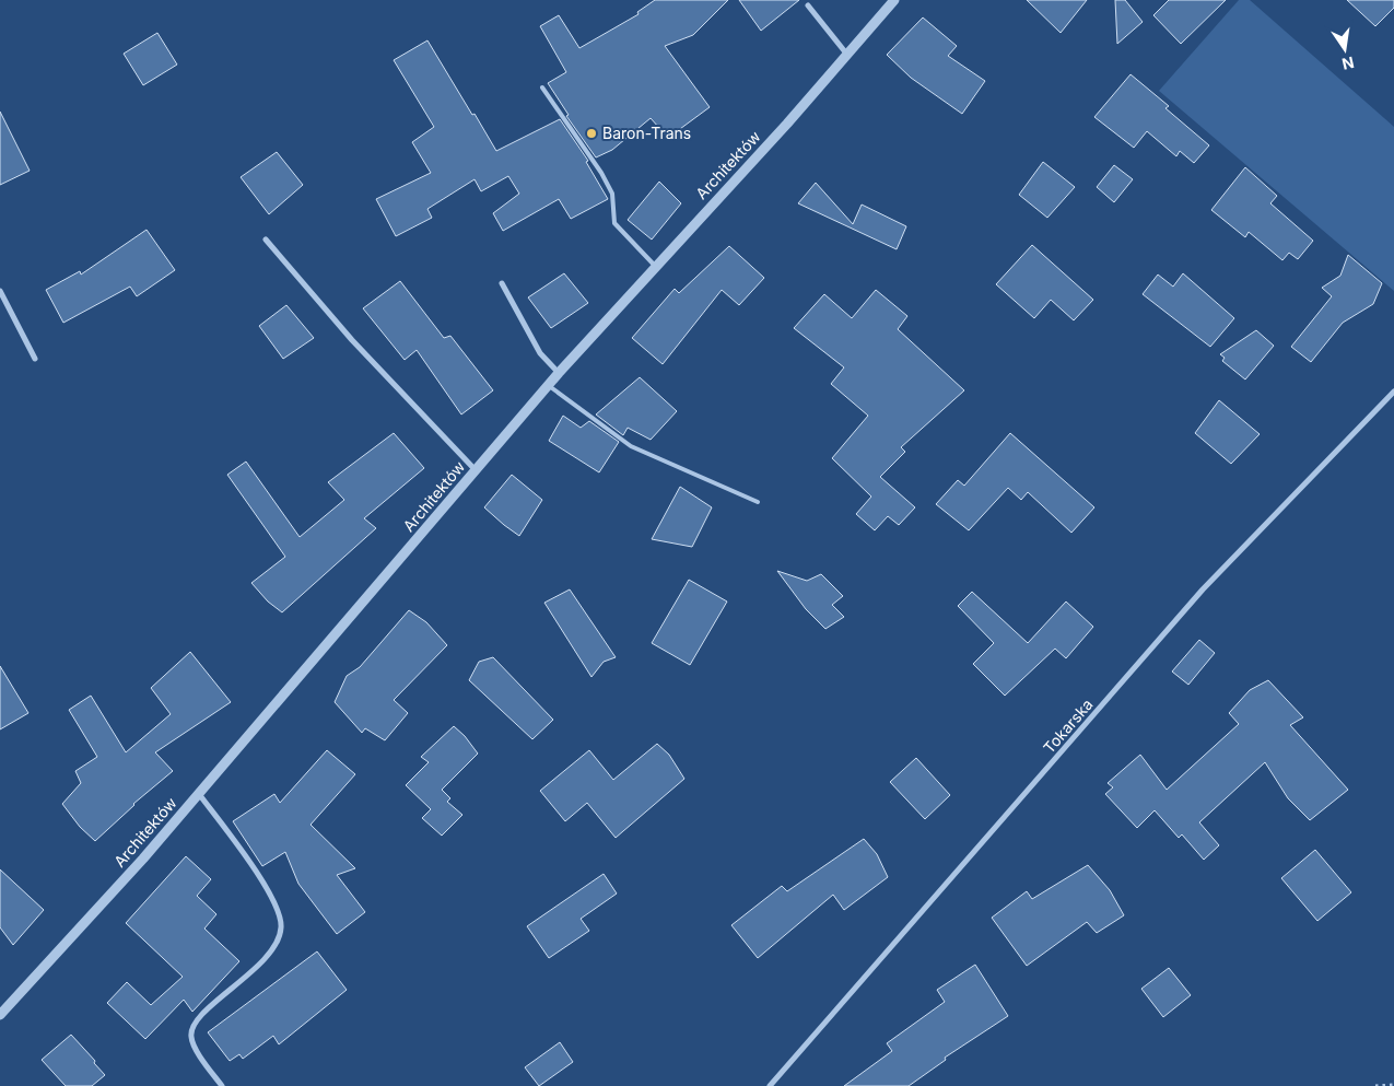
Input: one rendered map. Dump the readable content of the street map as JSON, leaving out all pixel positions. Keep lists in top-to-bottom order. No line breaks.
{"streets":{"street":["Architektów","Tokarska"]},"places":["Baron-Trans"],"north":"bottom"}
